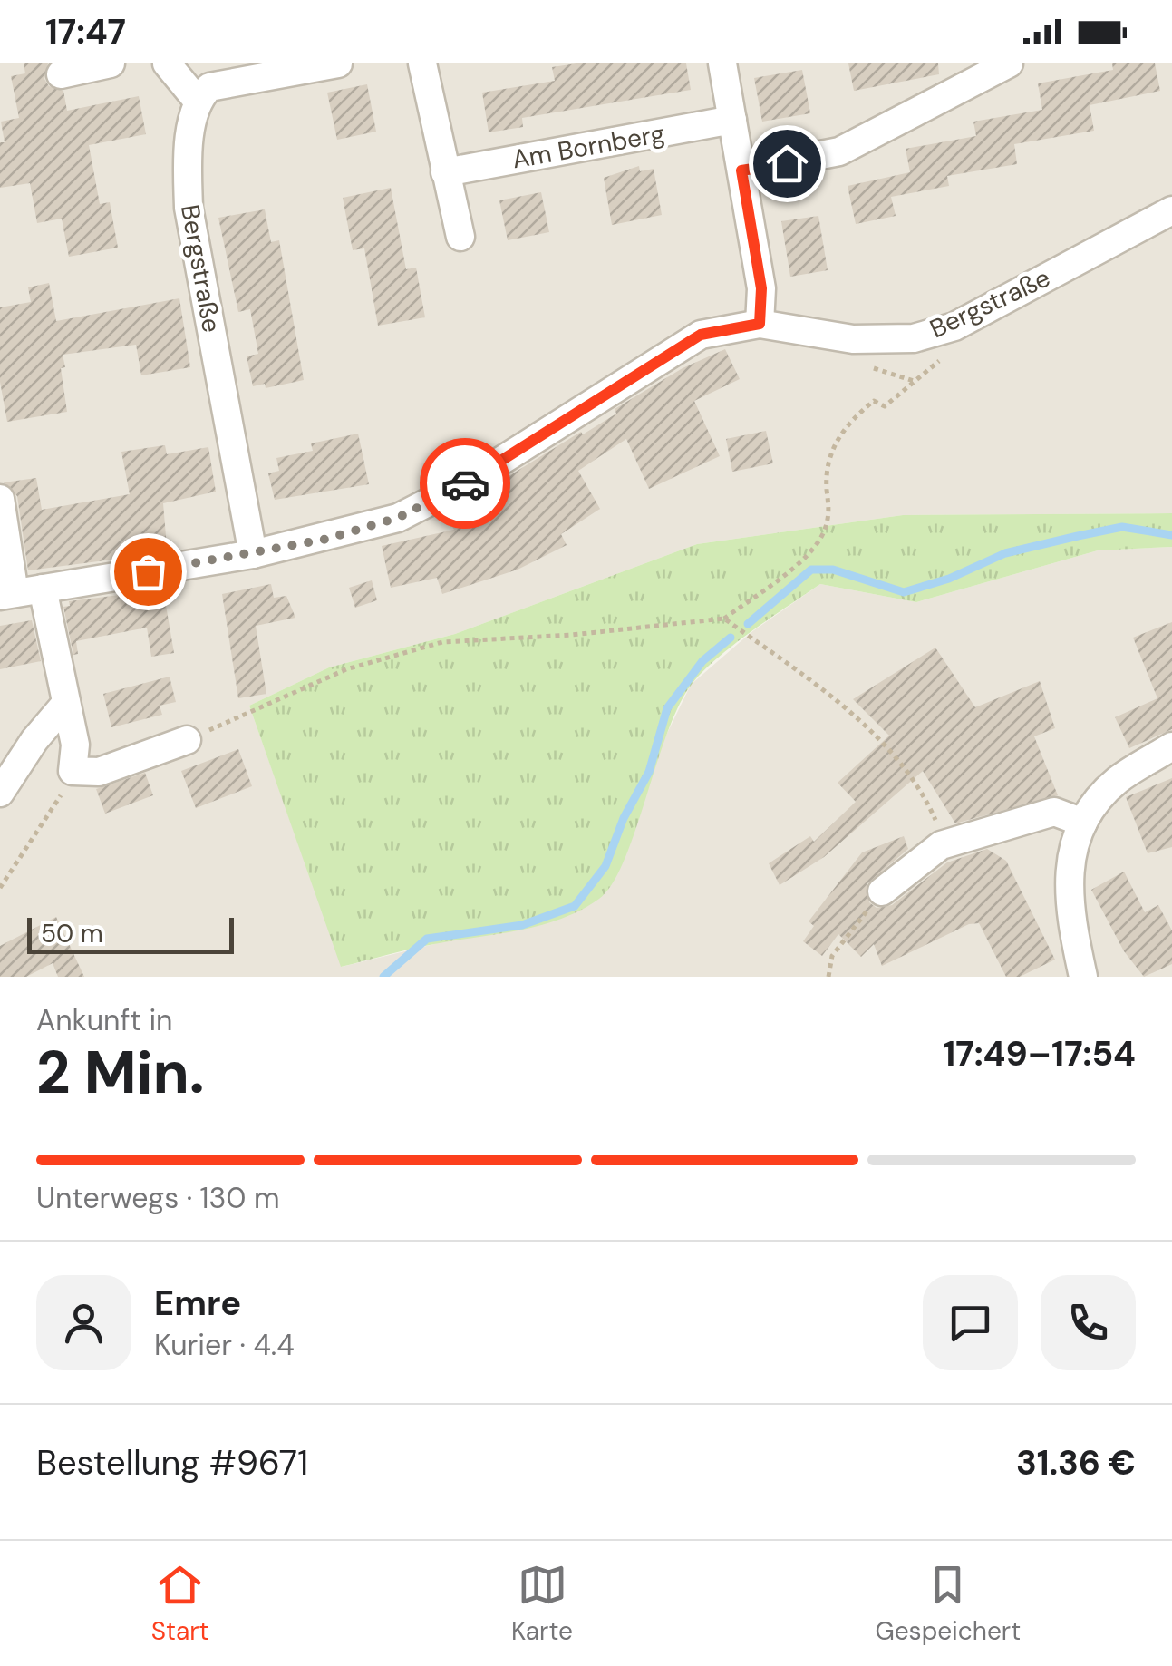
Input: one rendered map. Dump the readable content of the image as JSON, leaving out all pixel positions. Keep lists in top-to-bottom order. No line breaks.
{"streets":{"street":["Am Bornberg","Bergstraße"]},"scale_bar":"50 m","page":{"status":"17:47","scale":"50 m","heading":["2 Min.","Ankunft in","17:49–17:54"],"panel":["Emre","Kurier · 4.4","Bestellung #9671","31.36 €"],"bar":"Unterwegs · 130 m","tabs":["Start","Karte","Gespeichert"]}}
